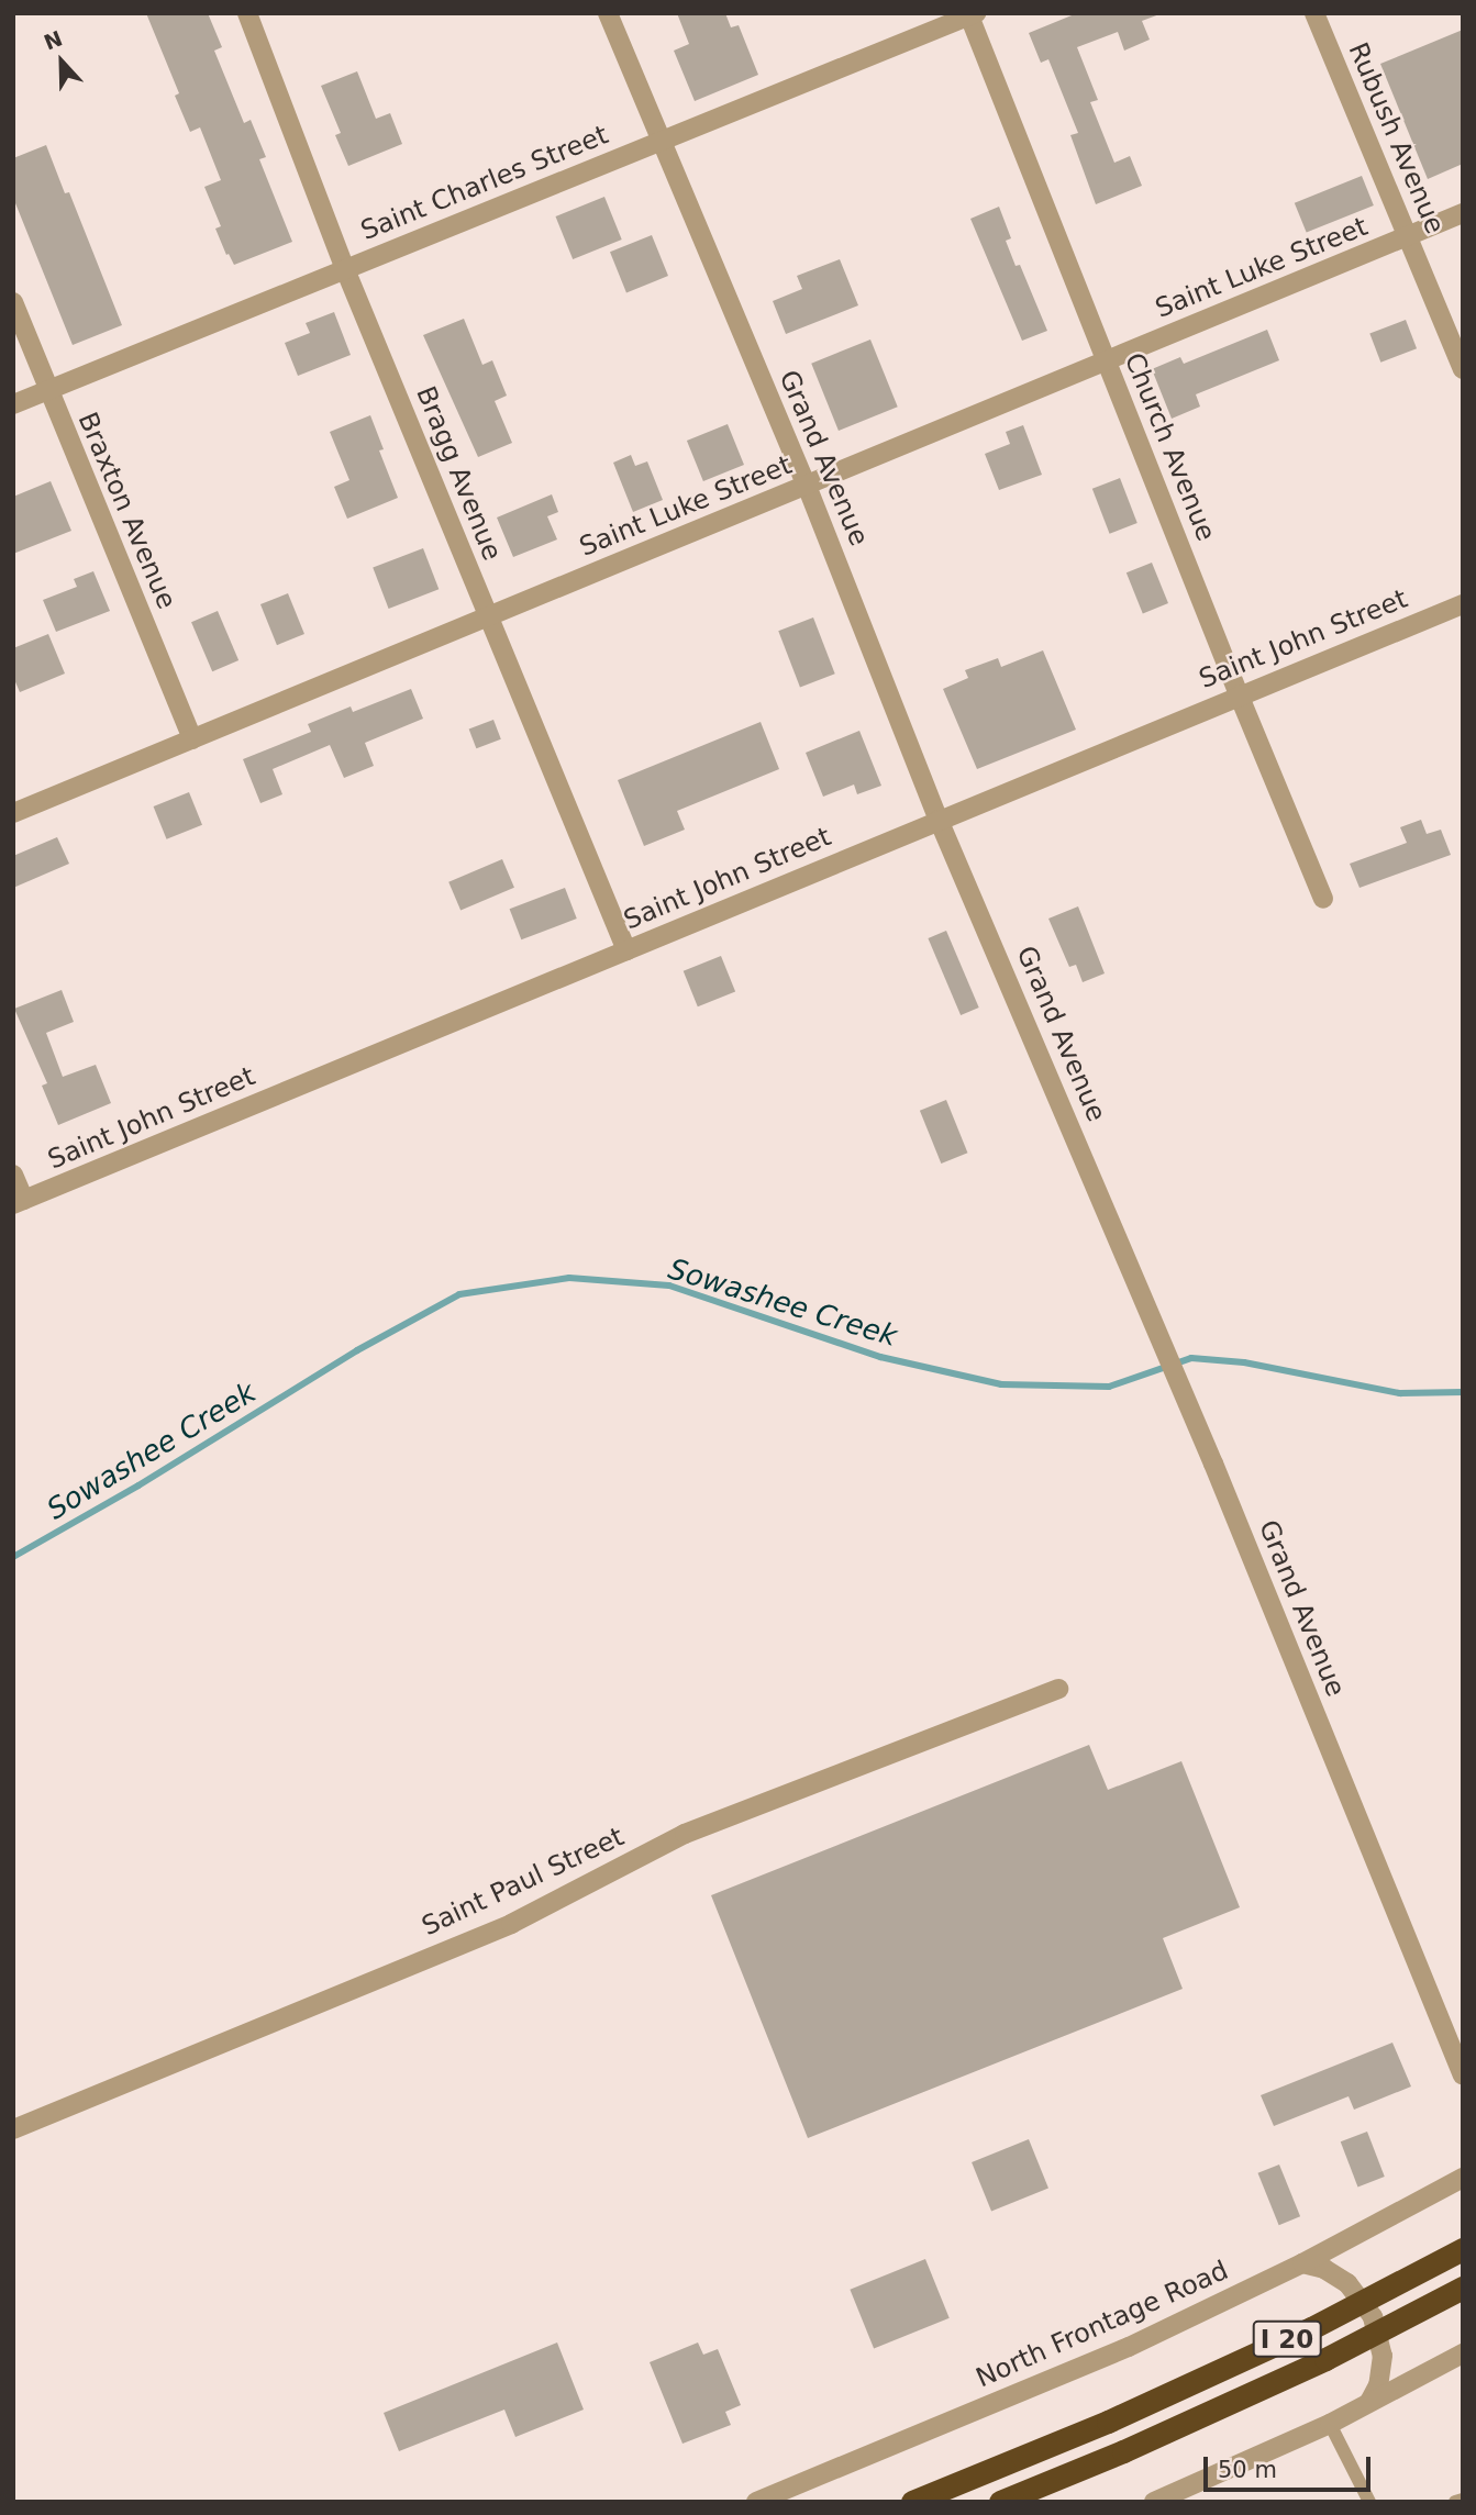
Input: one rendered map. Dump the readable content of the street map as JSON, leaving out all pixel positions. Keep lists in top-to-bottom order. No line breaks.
{"streets":{"highway":["I 20"],"street":["Rubush Avenue","Saint Charles Street","Saint Luke Street","Church Avenue","Grand Avenue","Bragg Avenue","Braxton Avenue","Saint John Street","Saint Paul Street","North Frontage Road"]},"crossings":[["Rubush Avenue","Saint Luke Street"],["Saint Charles Street","Church Avenue"],["Saint Charles Street","Grand Avenue"],["Saint Charles Street","Bragg Avenue"],["Saint Charles Street","Braxton Avenue"],["Saint Luke Street","Church Avenue"],["Saint Luke Street","Grand Avenue"],["Saint Luke Street","Bragg Avenue"],["Saint Luke Street","Braxton Avenue"],["Church Avenue","Saint John Street"],["Grand Avenue","Saint John Street"],["Bragg Avenue","Saint John Street"]],"water":["Sowashee Creek"],"scale_bar":"50 m","north":"top"}
